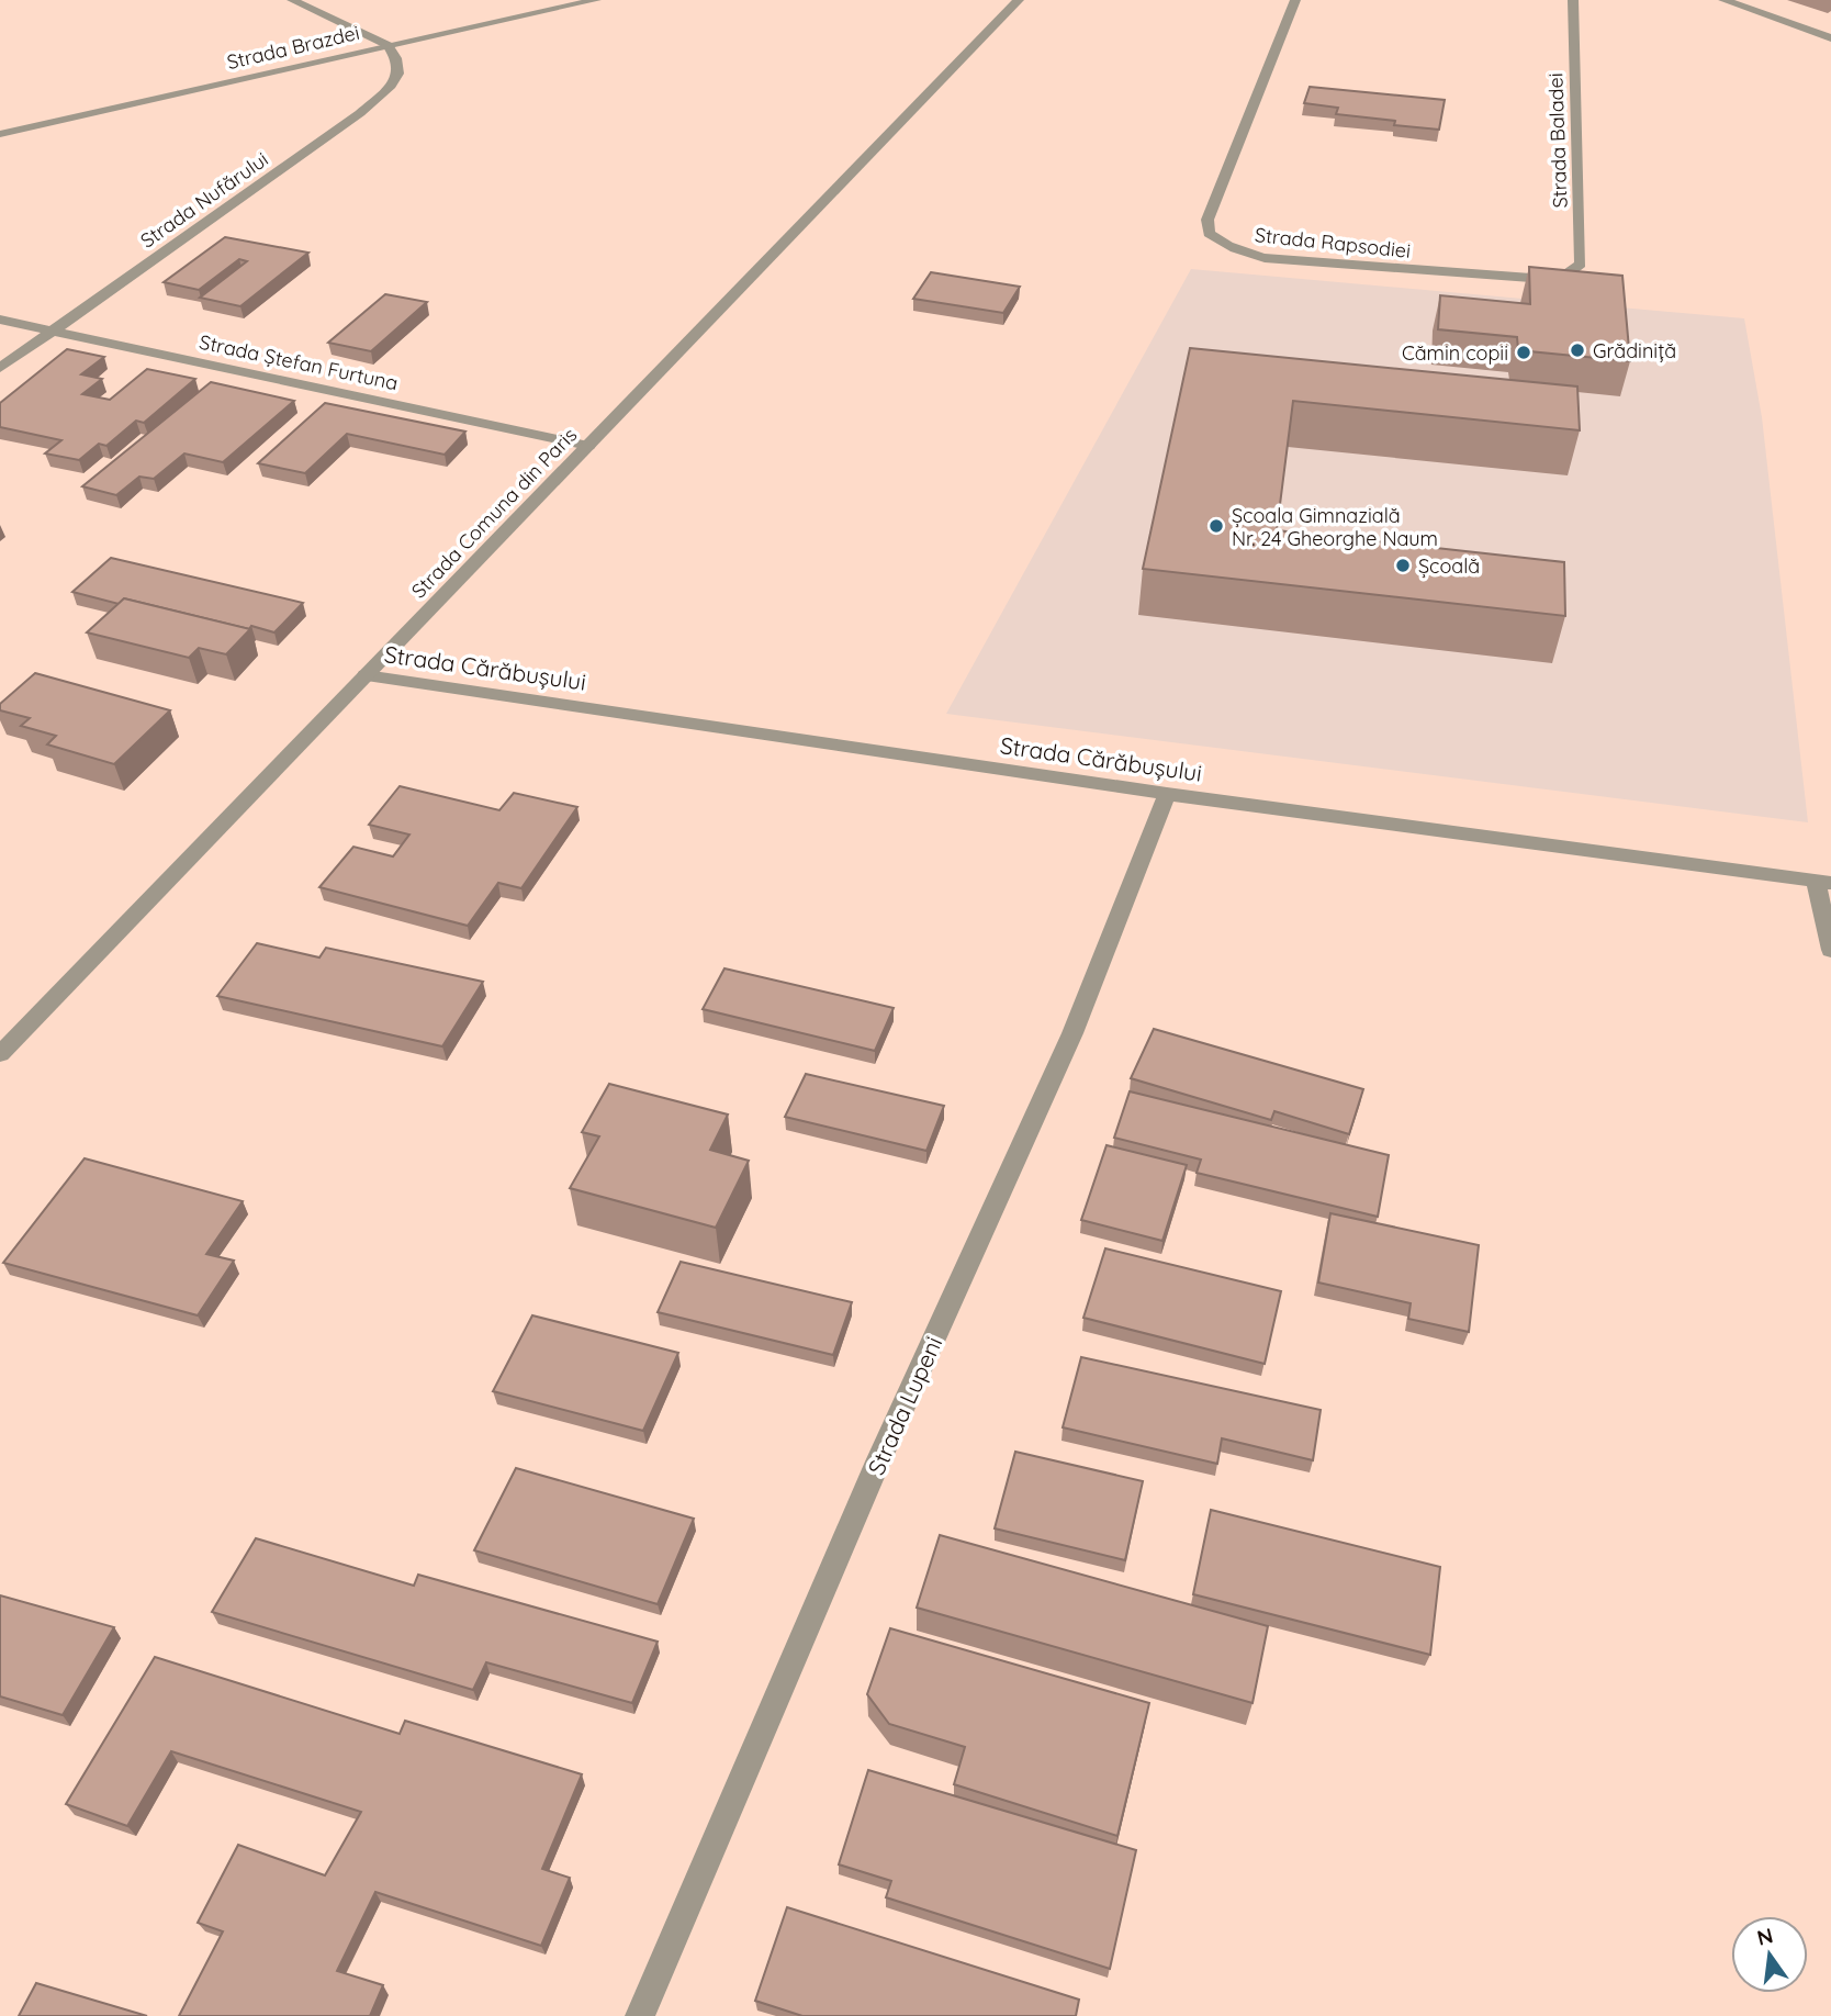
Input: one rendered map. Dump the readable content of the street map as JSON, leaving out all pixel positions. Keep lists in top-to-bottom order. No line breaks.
{"streets":{"street":["Strada Brazdei","Strada Baladei","Strada Nufărului","Strada Rapsodiei","Strada Ștefan Furtuna","Strada Comuna din Paris","Strada Cărăbușului","Strada Lupeni"]},"crossings":[["Strada Brazdei","Strada Nufărului"],["Strada Baladei","Strada Rapsodiei"],["Strada Nufărului","Strada Ștefan Furtuna"],["Strada Ștefan Furtuna","Strada Comuna din Paris"],["Strada Comuna din Paris","Strada Cărăbușului"],["Strada Cărăbușului","Strada Lupeni"]],"places":["Grădiniță","Cămin copii","Școala Gimnazială Nr. 24 Gheorghe Naum","Școală"],"north":"top"}
